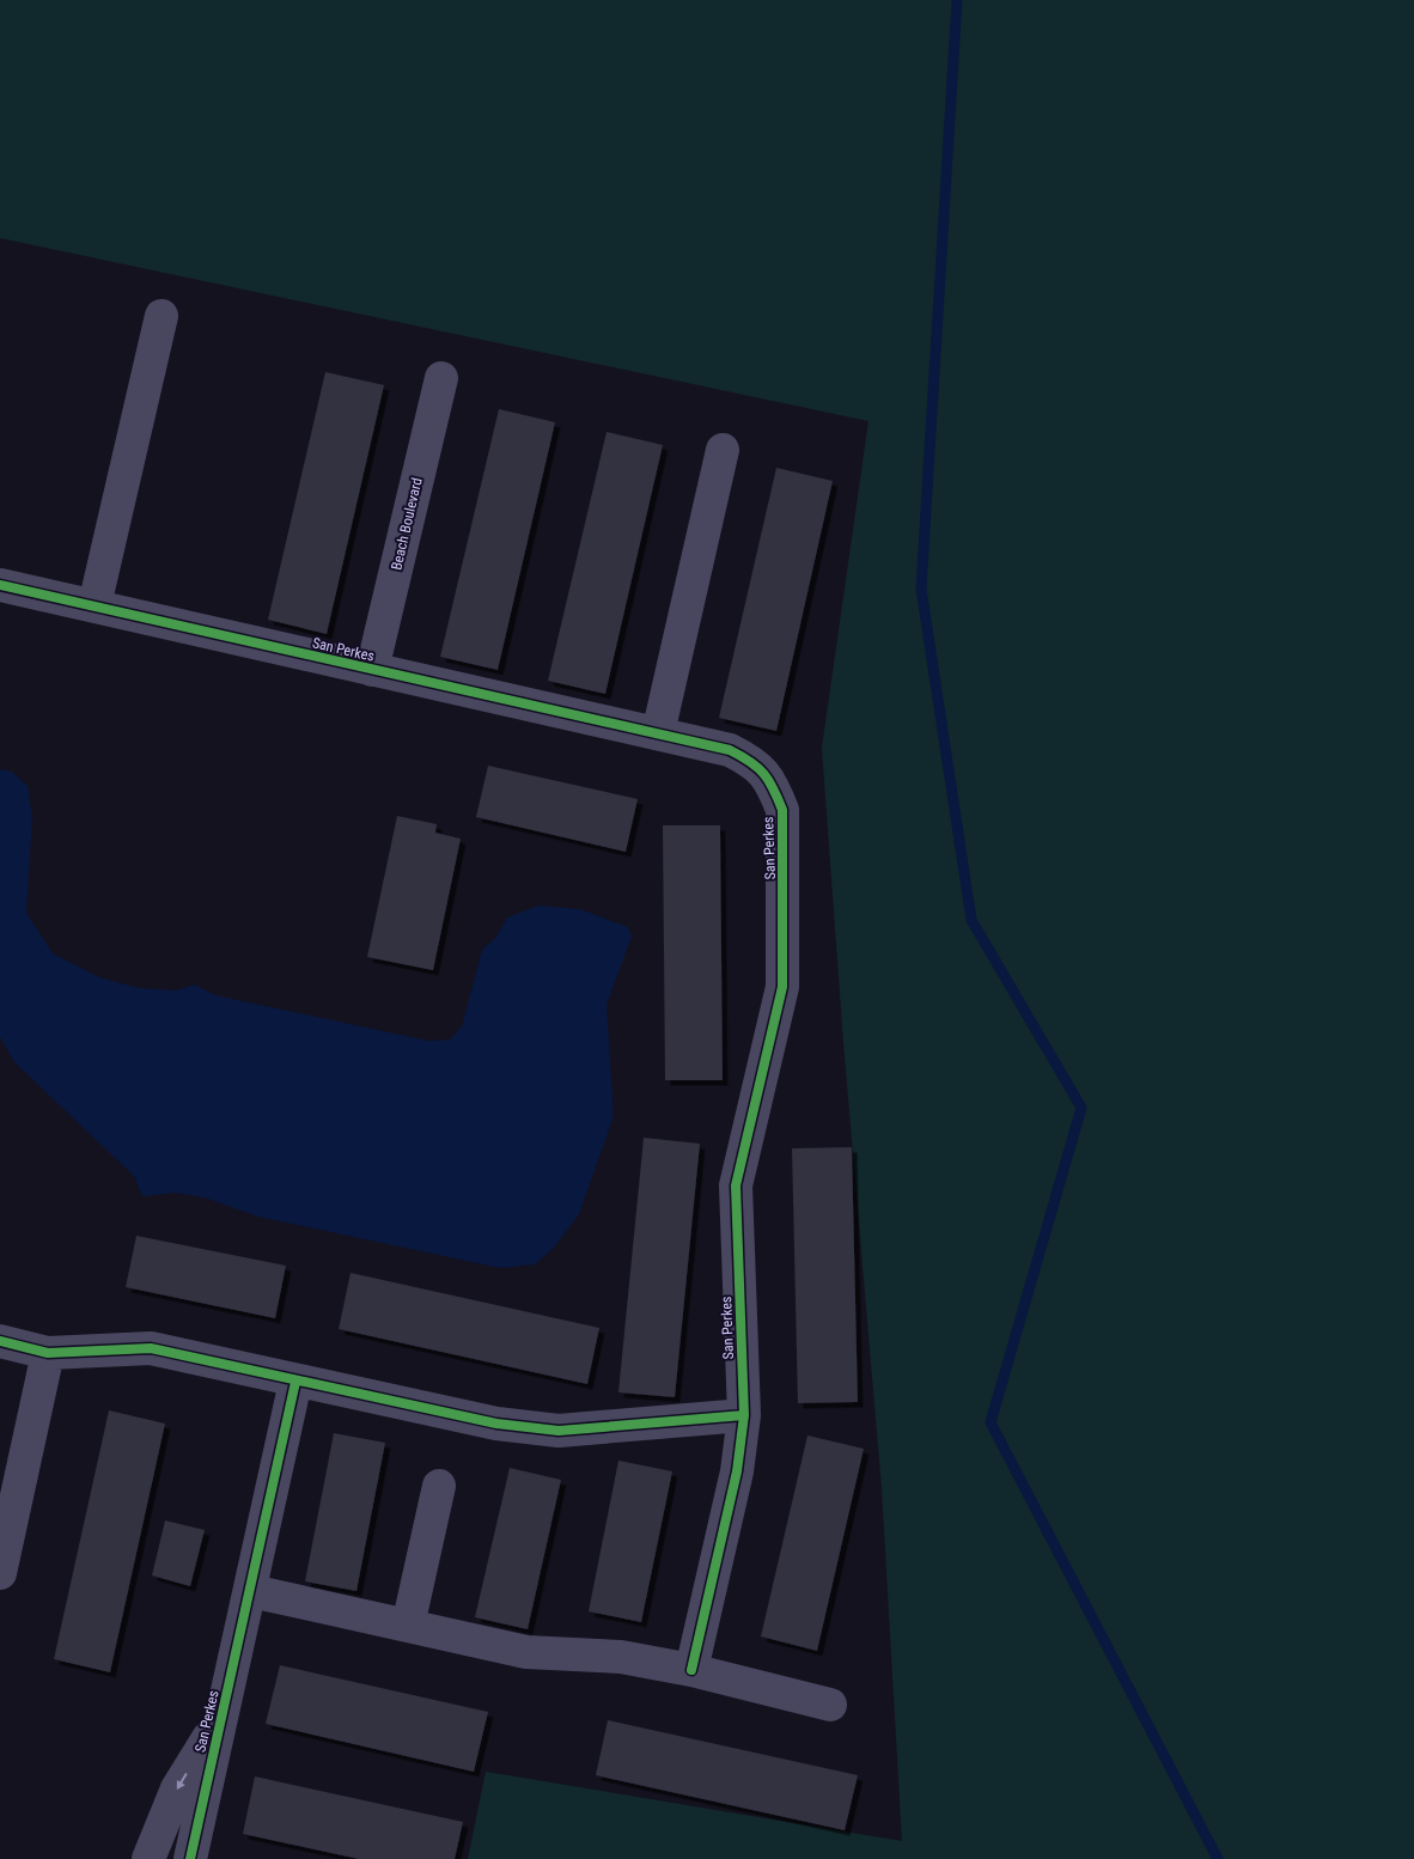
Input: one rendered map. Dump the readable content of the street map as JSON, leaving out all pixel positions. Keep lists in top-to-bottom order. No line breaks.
{"streets":{"street":["Beach Boulevard","San Perkes"]},"crossings":[["Beach Boulevard","San Perkes"]]}
